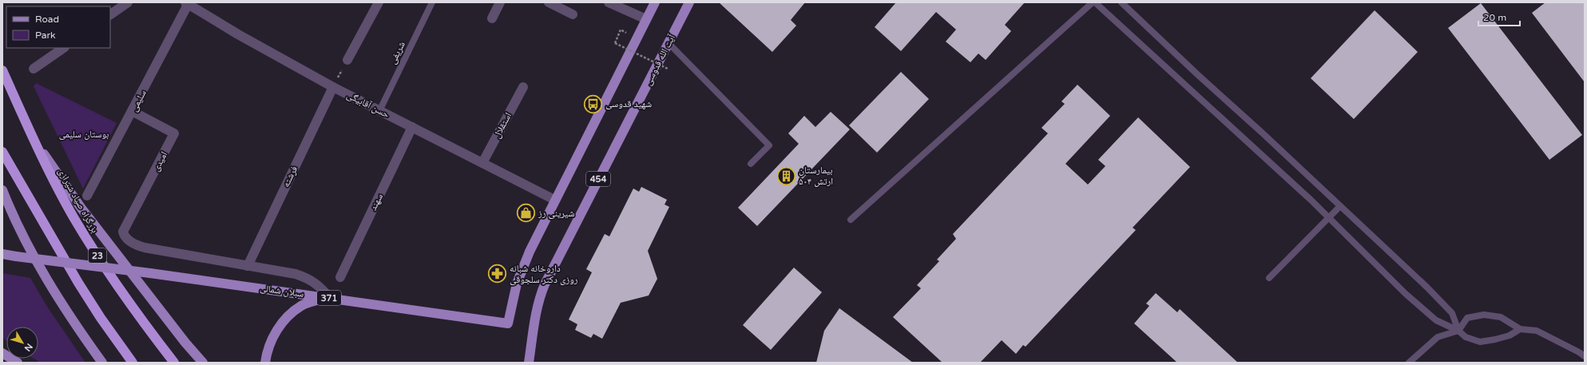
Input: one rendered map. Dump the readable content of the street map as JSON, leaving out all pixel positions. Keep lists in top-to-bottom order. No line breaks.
{"streets":{"highway":["بزرگراه صیاد شیرازی","23"],"main road":["آیت الله قدوسی","454","سبلان شمالی","371"],"street":["سلیمی","حسن آقابیگی","استقلال","امیدی","فرشته","سهند"],"lane":["شریفی"]},"crossings":[["شریفی","حسن آقابیگی"],["سلیمی","حسن آقابیگی"],["سلیمی","امیدی"],["حسن آقابیگی","استقلال"],["حسن آقابیگی","فرشته"],["حسن آقابیگی","سهند"],["حسن آقابیگی","سبلان شمالی"],["امیدی","فرشته"]],"parks":["بوستان سلیمی"],"places":{"bus stop":["شهید قدوسی"],"building":["بیمارستان ۵۰۴ ارتش"],"shop":["شیرینی رز"],"pharmacy":["داروخانه شبانه روزی دکتر سلجوقی"]},"legend":["Road","Park"],"scale_bar":"20 m","north":"bottom right"}
